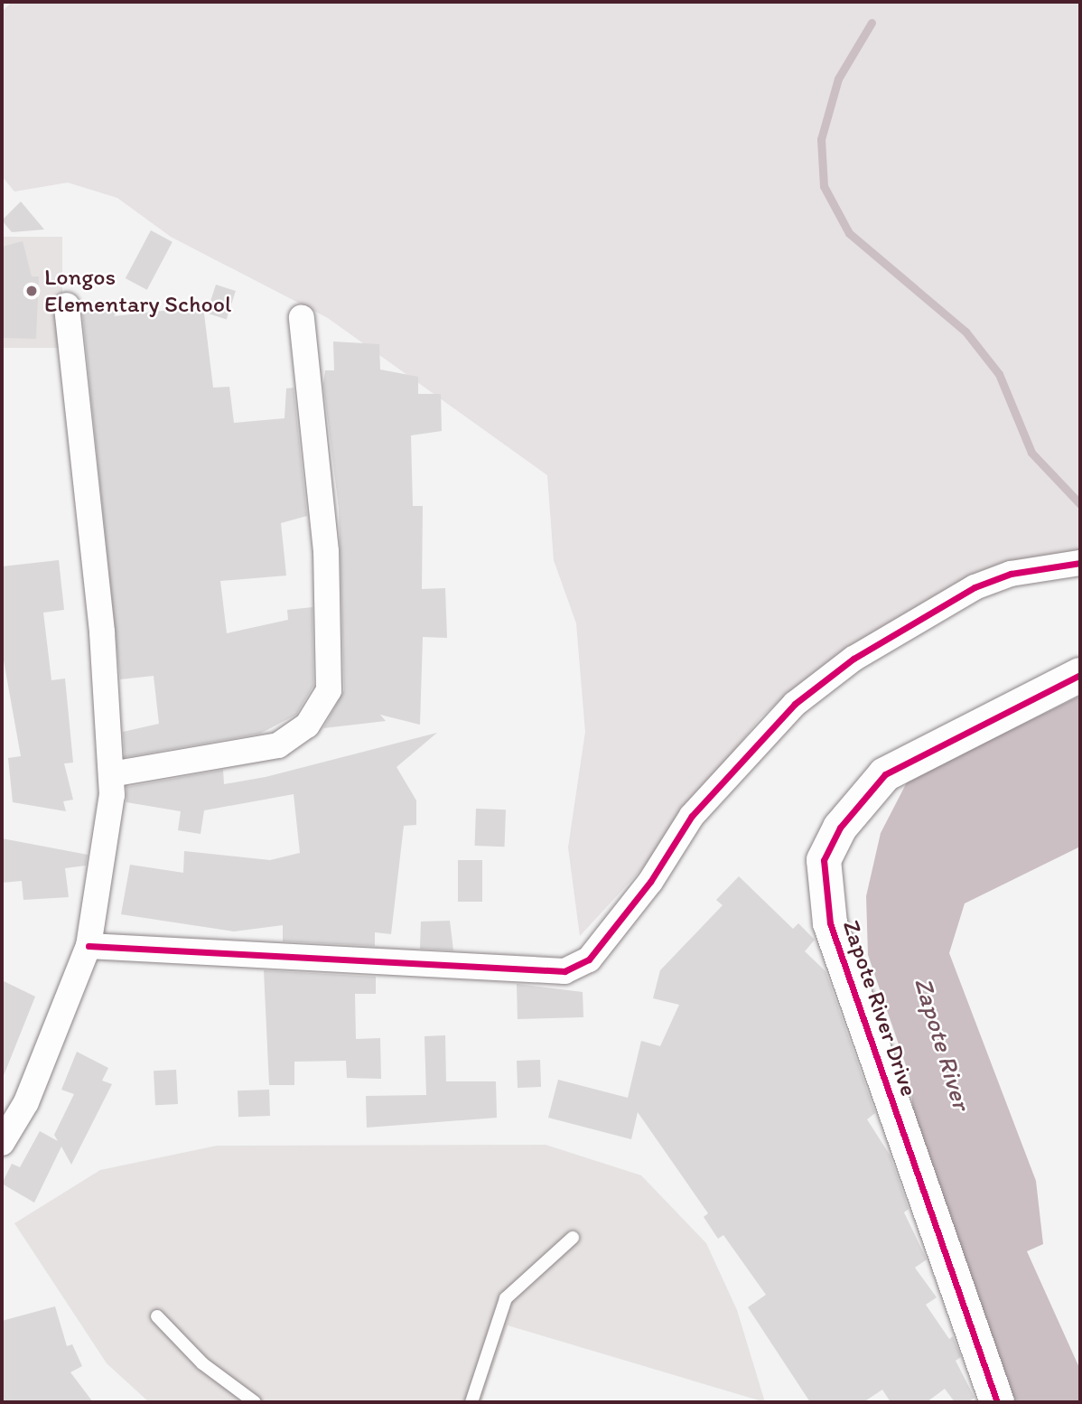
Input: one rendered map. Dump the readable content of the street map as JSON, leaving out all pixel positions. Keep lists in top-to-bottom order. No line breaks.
{"streets":{"street":["Zapote River Drive"]},"water":["Zapote River"],"places":["Longos Elementary School"]}
